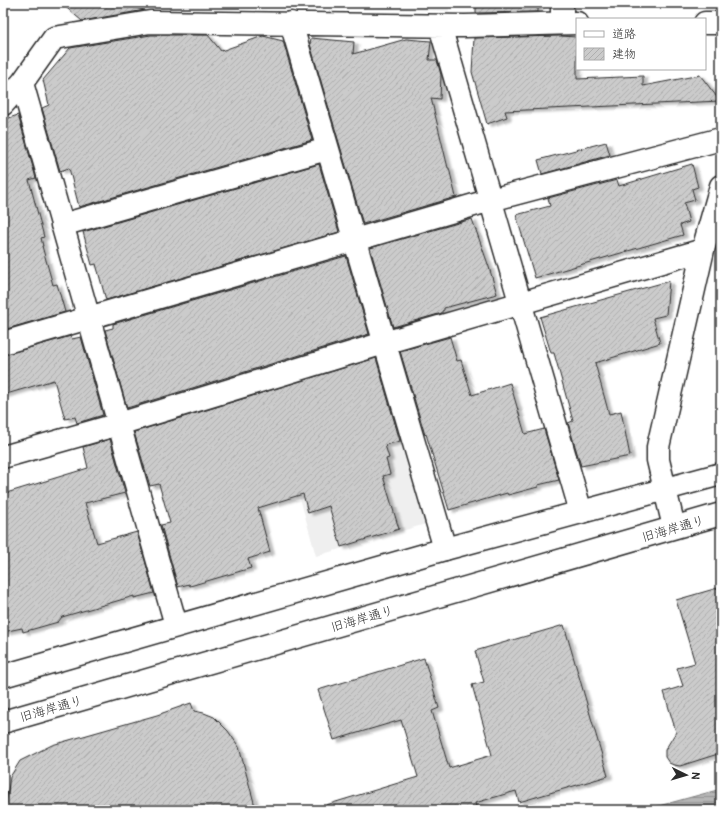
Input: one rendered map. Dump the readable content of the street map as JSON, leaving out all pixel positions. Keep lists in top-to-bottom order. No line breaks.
{"streets":{"street":["旧海岸通り"]},"legend":["道路","建物"],"north":"right"}
